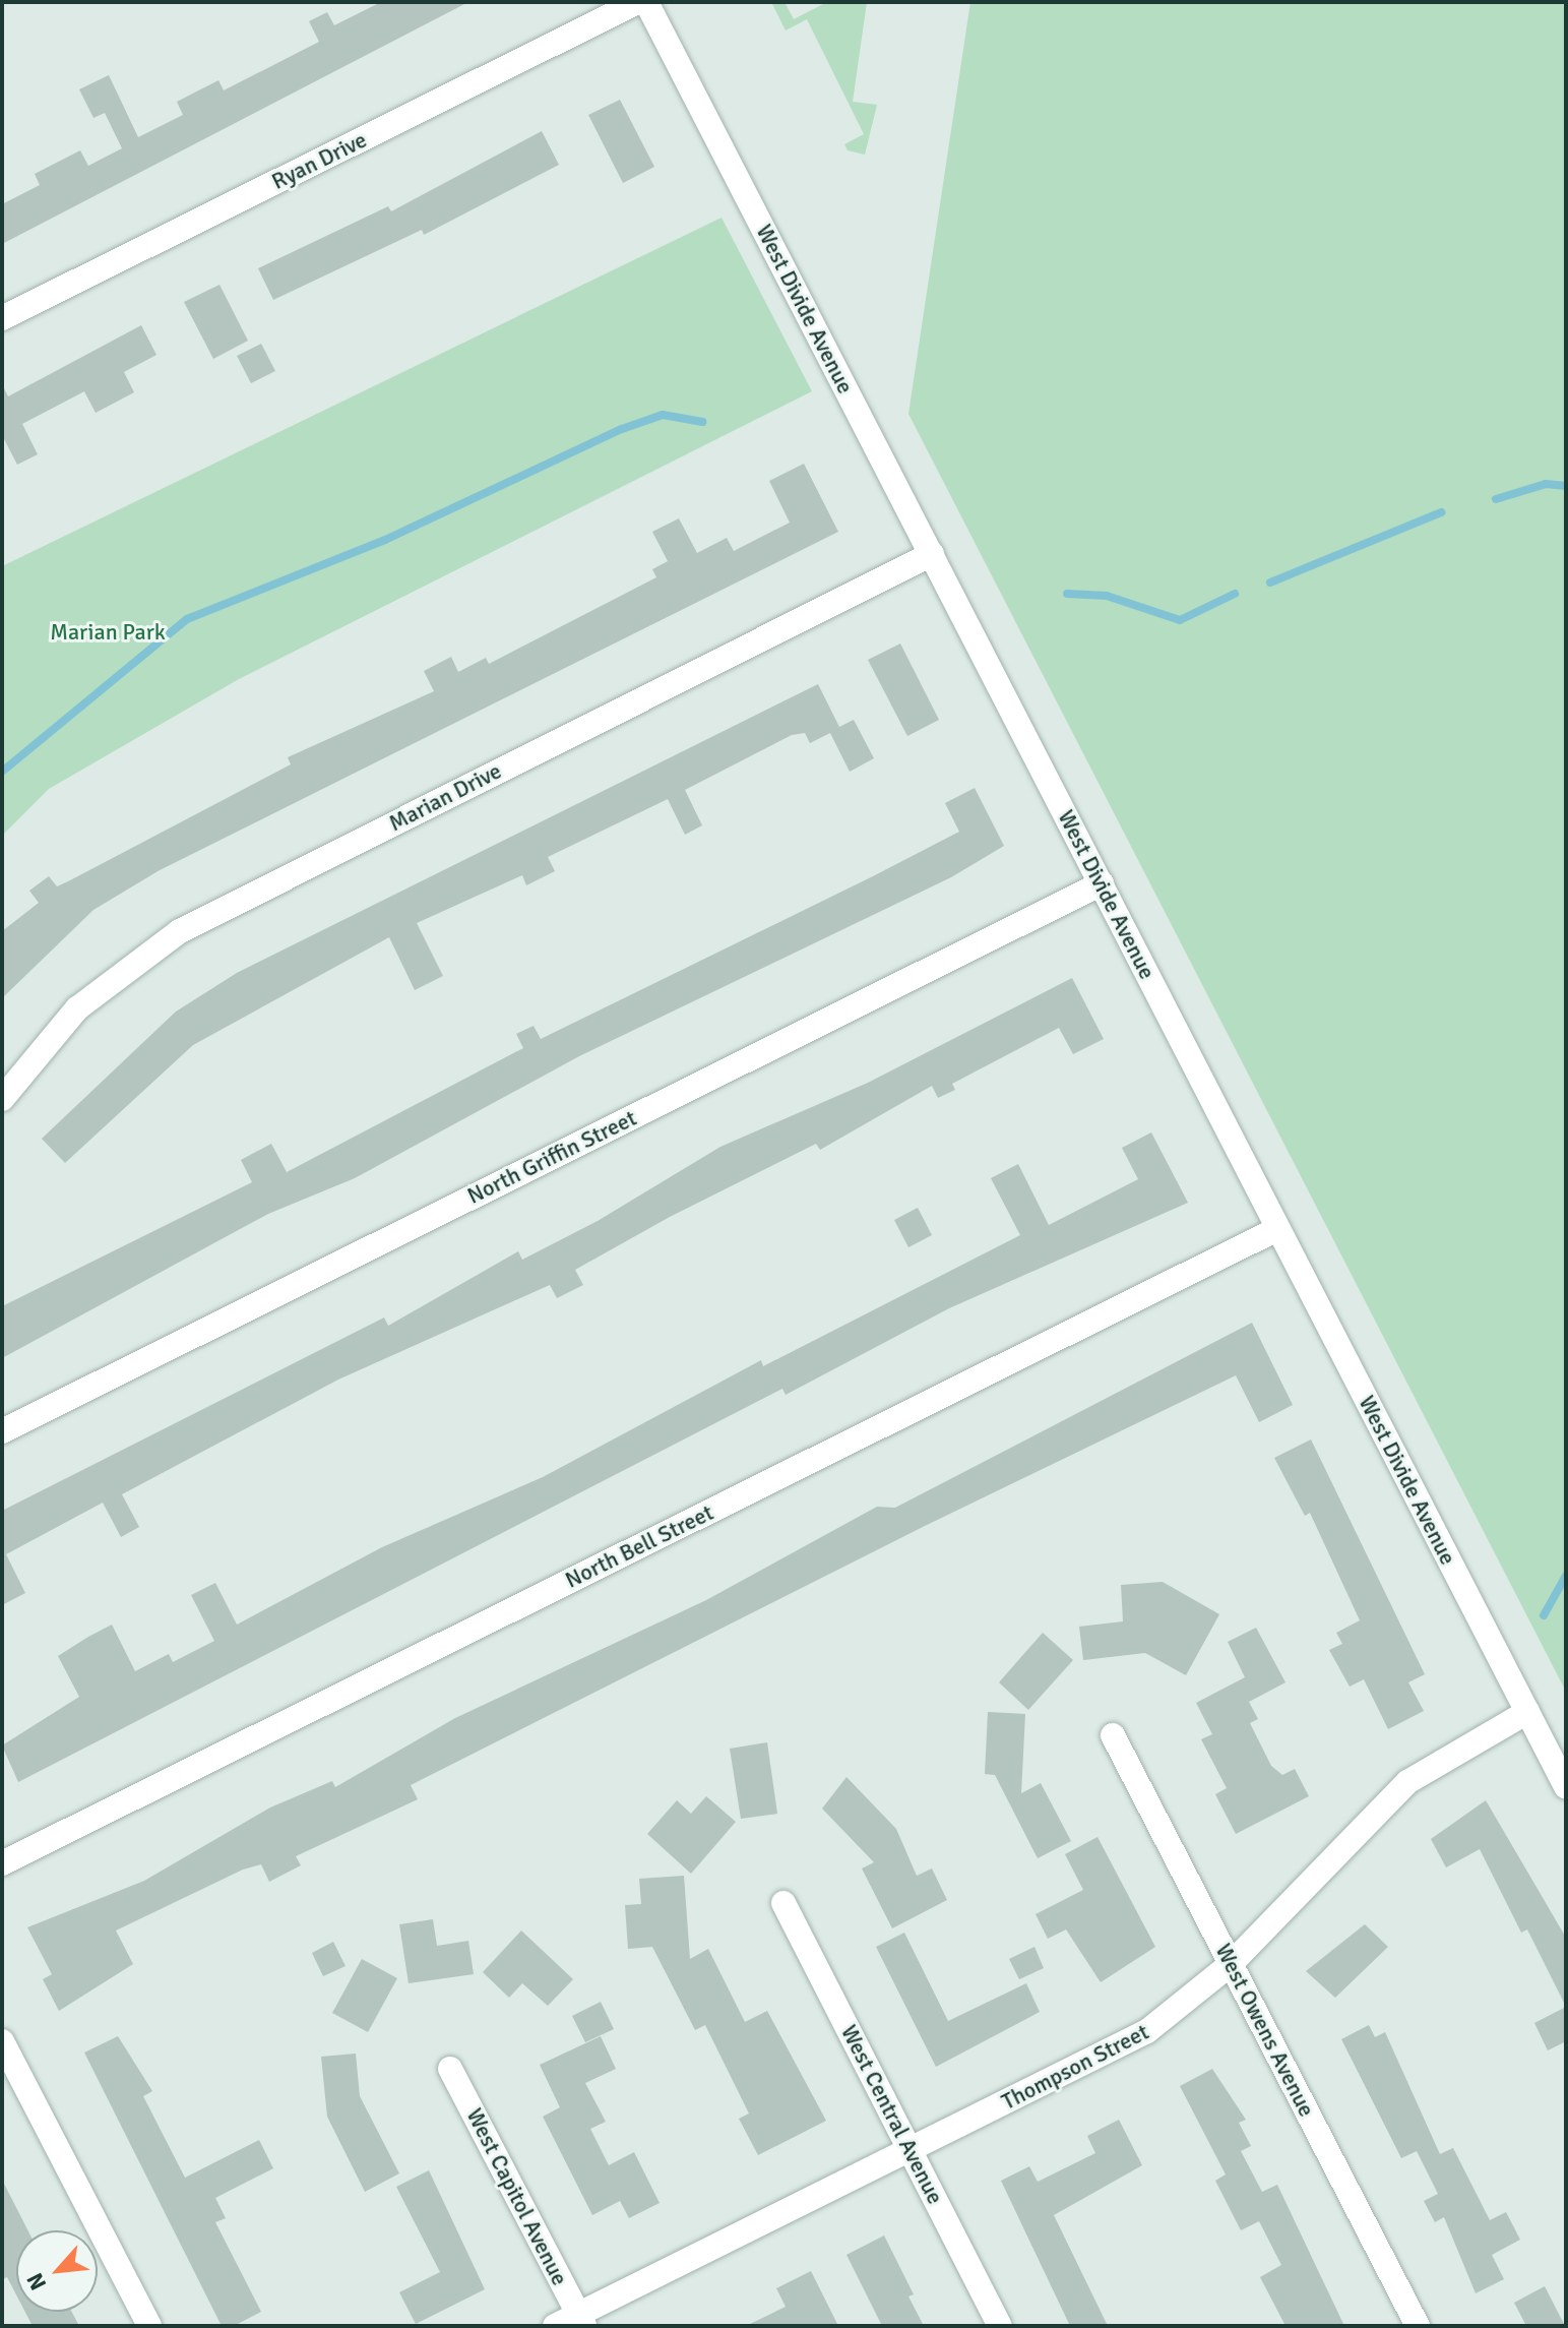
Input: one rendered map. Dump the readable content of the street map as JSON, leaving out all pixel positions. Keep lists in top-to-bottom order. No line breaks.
{"streets":{"street":["Ryan Drive","West Divide Avenue","Marian Drive","North Griffin Street","North Bell Street","West Owens Avenue","Thompson Street","West Central Avenue","West Capitol Avenue"]},"crossings":[["West Divide Avenue","Marian Drive"],["West Divide Avenue","North Griffin Street"],["West Divide Avenue","North Bell Street"],["West Divide Avenue","Thompson Street"],["West Owens Avenue","Thompson Street"],["Thompson Street","West Central Avenue"],["Thompson Street","West Capitol Avenue"]],"parks":["Marian Park"],"north":"bottom left"}
